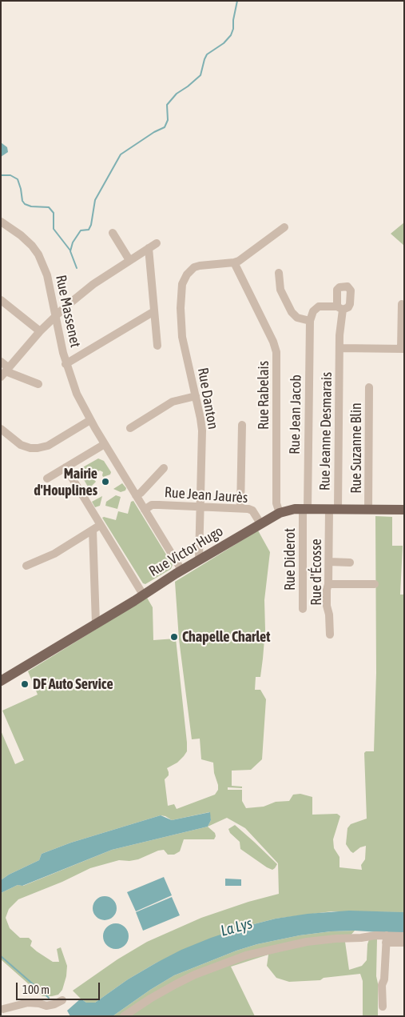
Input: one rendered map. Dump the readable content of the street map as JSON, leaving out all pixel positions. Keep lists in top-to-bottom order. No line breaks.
{"streets":{"main road":["Rue Victor Hugo"],"street":["Rue Massenet","Rue Rabelais","Rue Danton","Rue Jean Jacob","Rue Jeanne Desmarais","Rue Suzanne Blin","Rue Jean Jaurès","Rue Diderot","Rue d'Écosse"]},"crossings":[["Rue Massenet","Rue Jean Jaurès"],["Rue Massenet","Rue Victor Hugo"],["Rue Rabelais","Rue Danton"],["Rue Rabelais","Rue Victor Hugo"],["Rue Danton","Rue Jean Jaurès"],["Rue Danton","Rue Victor Hugo"],["Rue Jean Jacob","Rue Jeanne Desmarais"],["Rue Jean Jacob","Rue Victor Hugo"],["Rue Jean Jacob","Rue Diderot"],["Rue Jeanne Desmarais","Rue Victor Hugo"],["Rue Jeanne Desmarais","Rue d'Écosse"],["Rue Suzanne Blin","Rue Victor Hugo"],["Rue Jean Jaurès","Rue Victor Hugo"],["Rue Victor Hugo","Rue Diderot"],["Rue Victor Hugo","Rue d'Écosse"]],"water":["La Lys"],"places":["Mairie d'Houplines","Chapelle Charlet","DF Auto Service"],"scale_bar":"100 m"}
